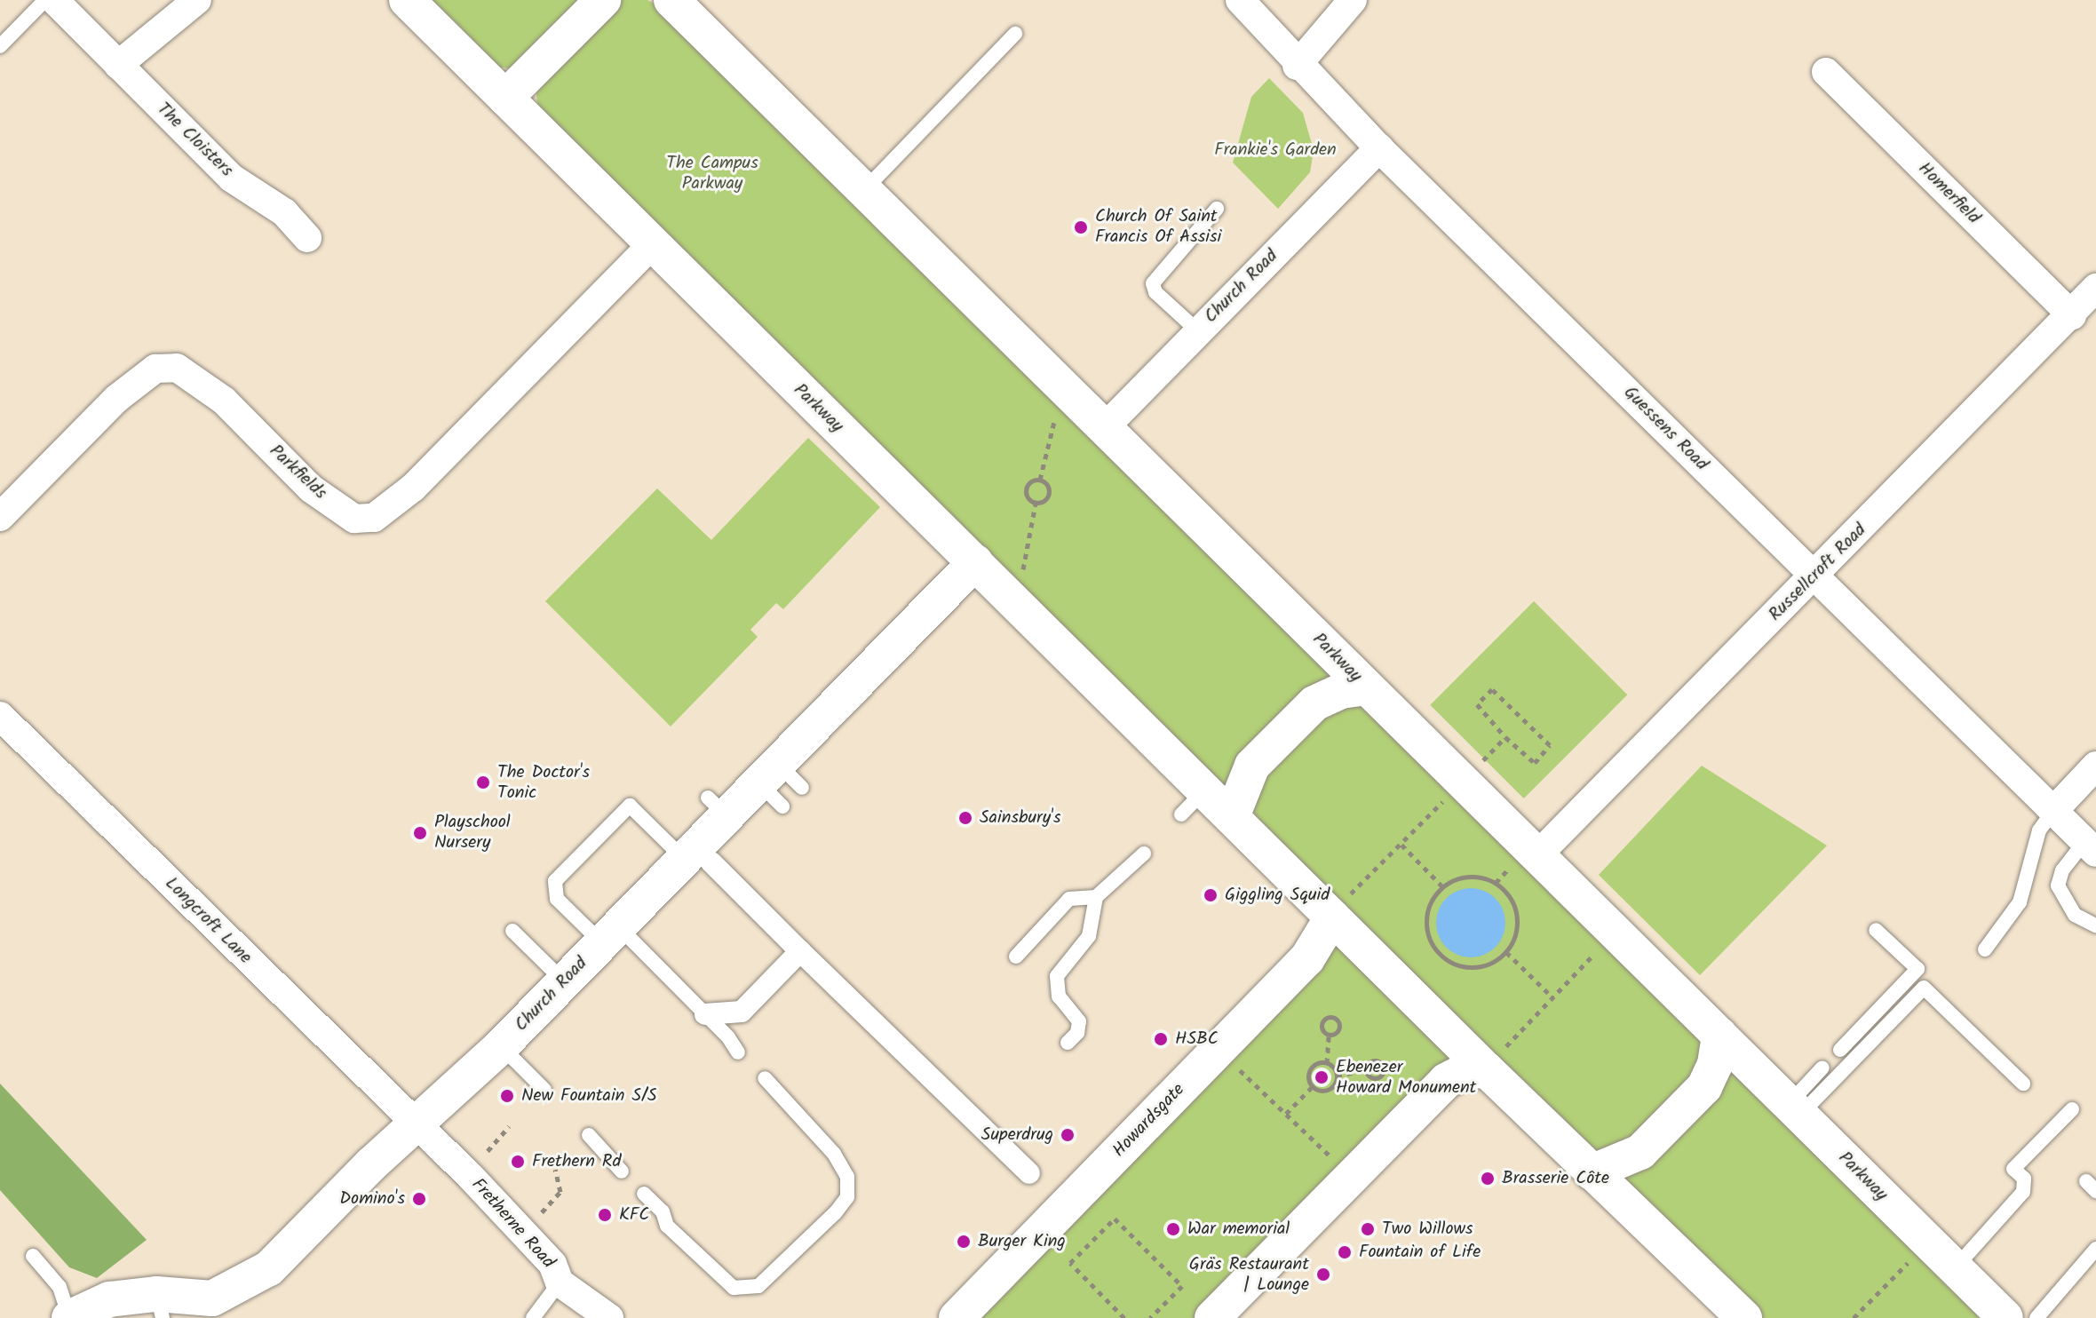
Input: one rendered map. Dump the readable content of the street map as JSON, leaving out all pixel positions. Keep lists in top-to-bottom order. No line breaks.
{"streets":{"street":["The Cloisters","Homerfield","Church Road","Parkway","Guessens Road","Parkfields","Russellcroft Road","Longcroft Lane","Howardsgate","Fretherne Road"]},"crossings":[["Homerfield","Russellcroft Road"],["Church Road","Parkway"],["Church Road","Guessens Road"],["Church Road","Longcroft Lane"],["Church Road","Fretherne Road"],["Parkway","Parkfields"],["Parkway","Russellcroft Road"],["Parkway","Howardsgate"],["Guessens Road","Russellcroft Road"],["Longcroft Lane","Fretherne Road"]],"parks":["Frankie's Garden","The Campus Parkway"],"places":["Church Of Saint Francis Of Assisi","The Doctor's Tonic","Sainsbury's","Playschool Nursery","Giggling Squid","HSBC","Ebenezer Howard Monument","New Fountain S/S","Superdrug","Frethern Rd","Brasserie Côte","Domino's","KFC","War memorial","Two Willows","Burger King","Fountain of Life","Gräs Restaurant | Lounge"]}
